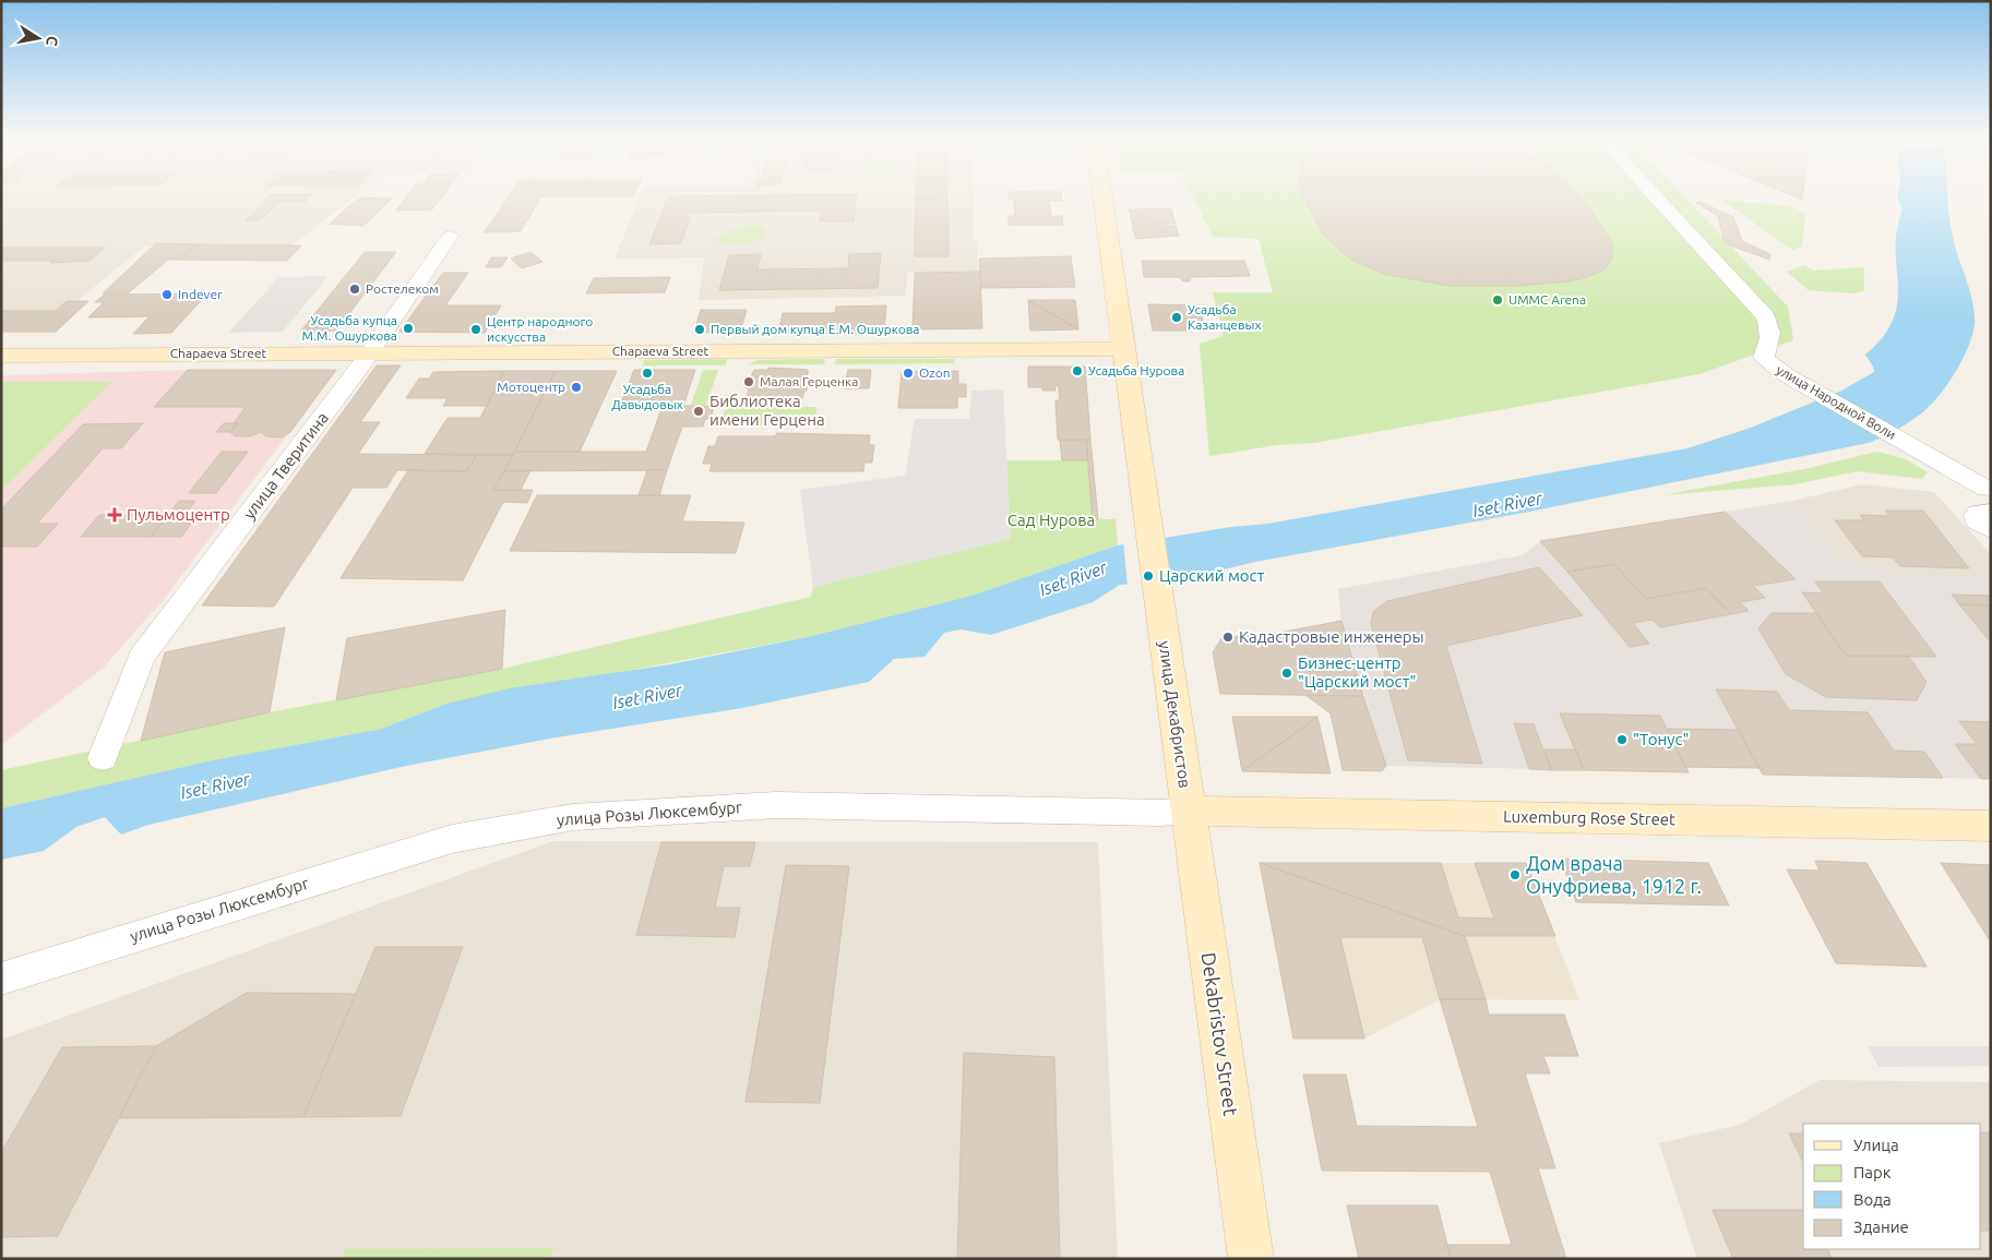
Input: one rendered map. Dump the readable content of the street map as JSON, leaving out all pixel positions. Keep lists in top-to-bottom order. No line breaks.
{"streets":{"main road":["Chapaeva Street","улица Декабристов","Luxemburg Rose Street","Dekabristov Street"],"street":["улица Народной Воли","улица Тверитина","улица Розы Люксембург"]},"crossings":[["Chapaeva Street","улица Тверитина"],["Chapaeva Street","улица Декабристов"],["улица Декабристов","улица Розы Люксембург"],["улица Декабристов","Luxemburg Rose Street"],["улица Декабристов","Dekabristov Street"],["улица Розы Люксембург","Luxemburg Rose Street"],["улица Розы Люксембург","Dekabristov Street"],["Luxemburg Rose Street","Dekabristov Street"]],"water":["Iset River"],"parks":["Сад Нурова"],"places":{"other":["Ростелеком","Indever","UMMC Arena","Усадьба Казанцевых","Усадьба купца М.М. Ошуркова","Центр народного искусства","Первый дом купца Е.М. Ошуркова","Усадьба Нурова","Усадьба Давыдовых","Ozon","Малая Герценка","Мотоцентр","Библиотека имени Герцена","Царский мост","Кадастровые инженеры","Бизнес-центр \"Царский мост\"","\"Тонус\"","Дом врача Онуфриева, 1912 г."],"health":["Пульмоцентр"]},"legend":["Улица","Парк","Вода","Здание"],"north":"right"}
